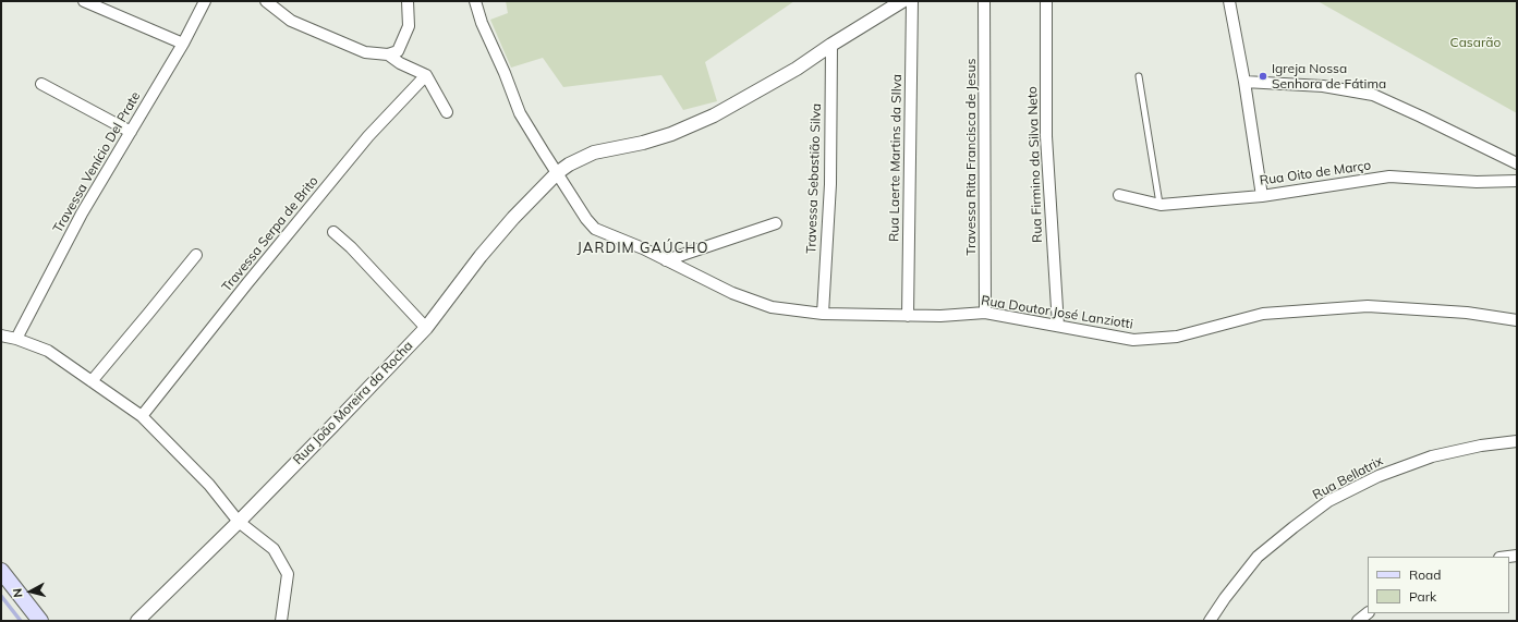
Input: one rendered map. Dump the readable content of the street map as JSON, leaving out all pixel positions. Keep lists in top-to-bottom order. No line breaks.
{"streets":{"street":["Travessa Rita Francisca de Jesus","Rua Laerte Martins da SIlva","Travessa Venício Del Prate","Rua Firmino da Silva Neto","Rua Oito de Março","Travessa Sebastião Silva","Travessa Serpa de Brito","Rua Doutor José Lanziotti","Rua João Moreira da Rocha","Rua Bellatrix"]},"crossings":[["Travessa Rita Francisca de Jesus","Rua Doutor José Lanziotti"],["Rua Laerte Martins da SIlva","Rua Doutor José Lanziotti"],["Rua Firmino da Silva Neto","Rua Doutor José Lanziotti"],["Travessa Sebastião Silva","Rua Doutor José Lanziotti"],["Travessa Sebastião Silva","Rua João Moreira da Rocha"],["Rua Doutor José Lanziotti","Rua João Moreira da Rocha"]],"districts":["JARDIM GAÚCHO"],"parks":["Casarão"],"places":["Igreja Nossa Senhora de Fátima"],"legend":["Road","Park"],"north":"left"}
